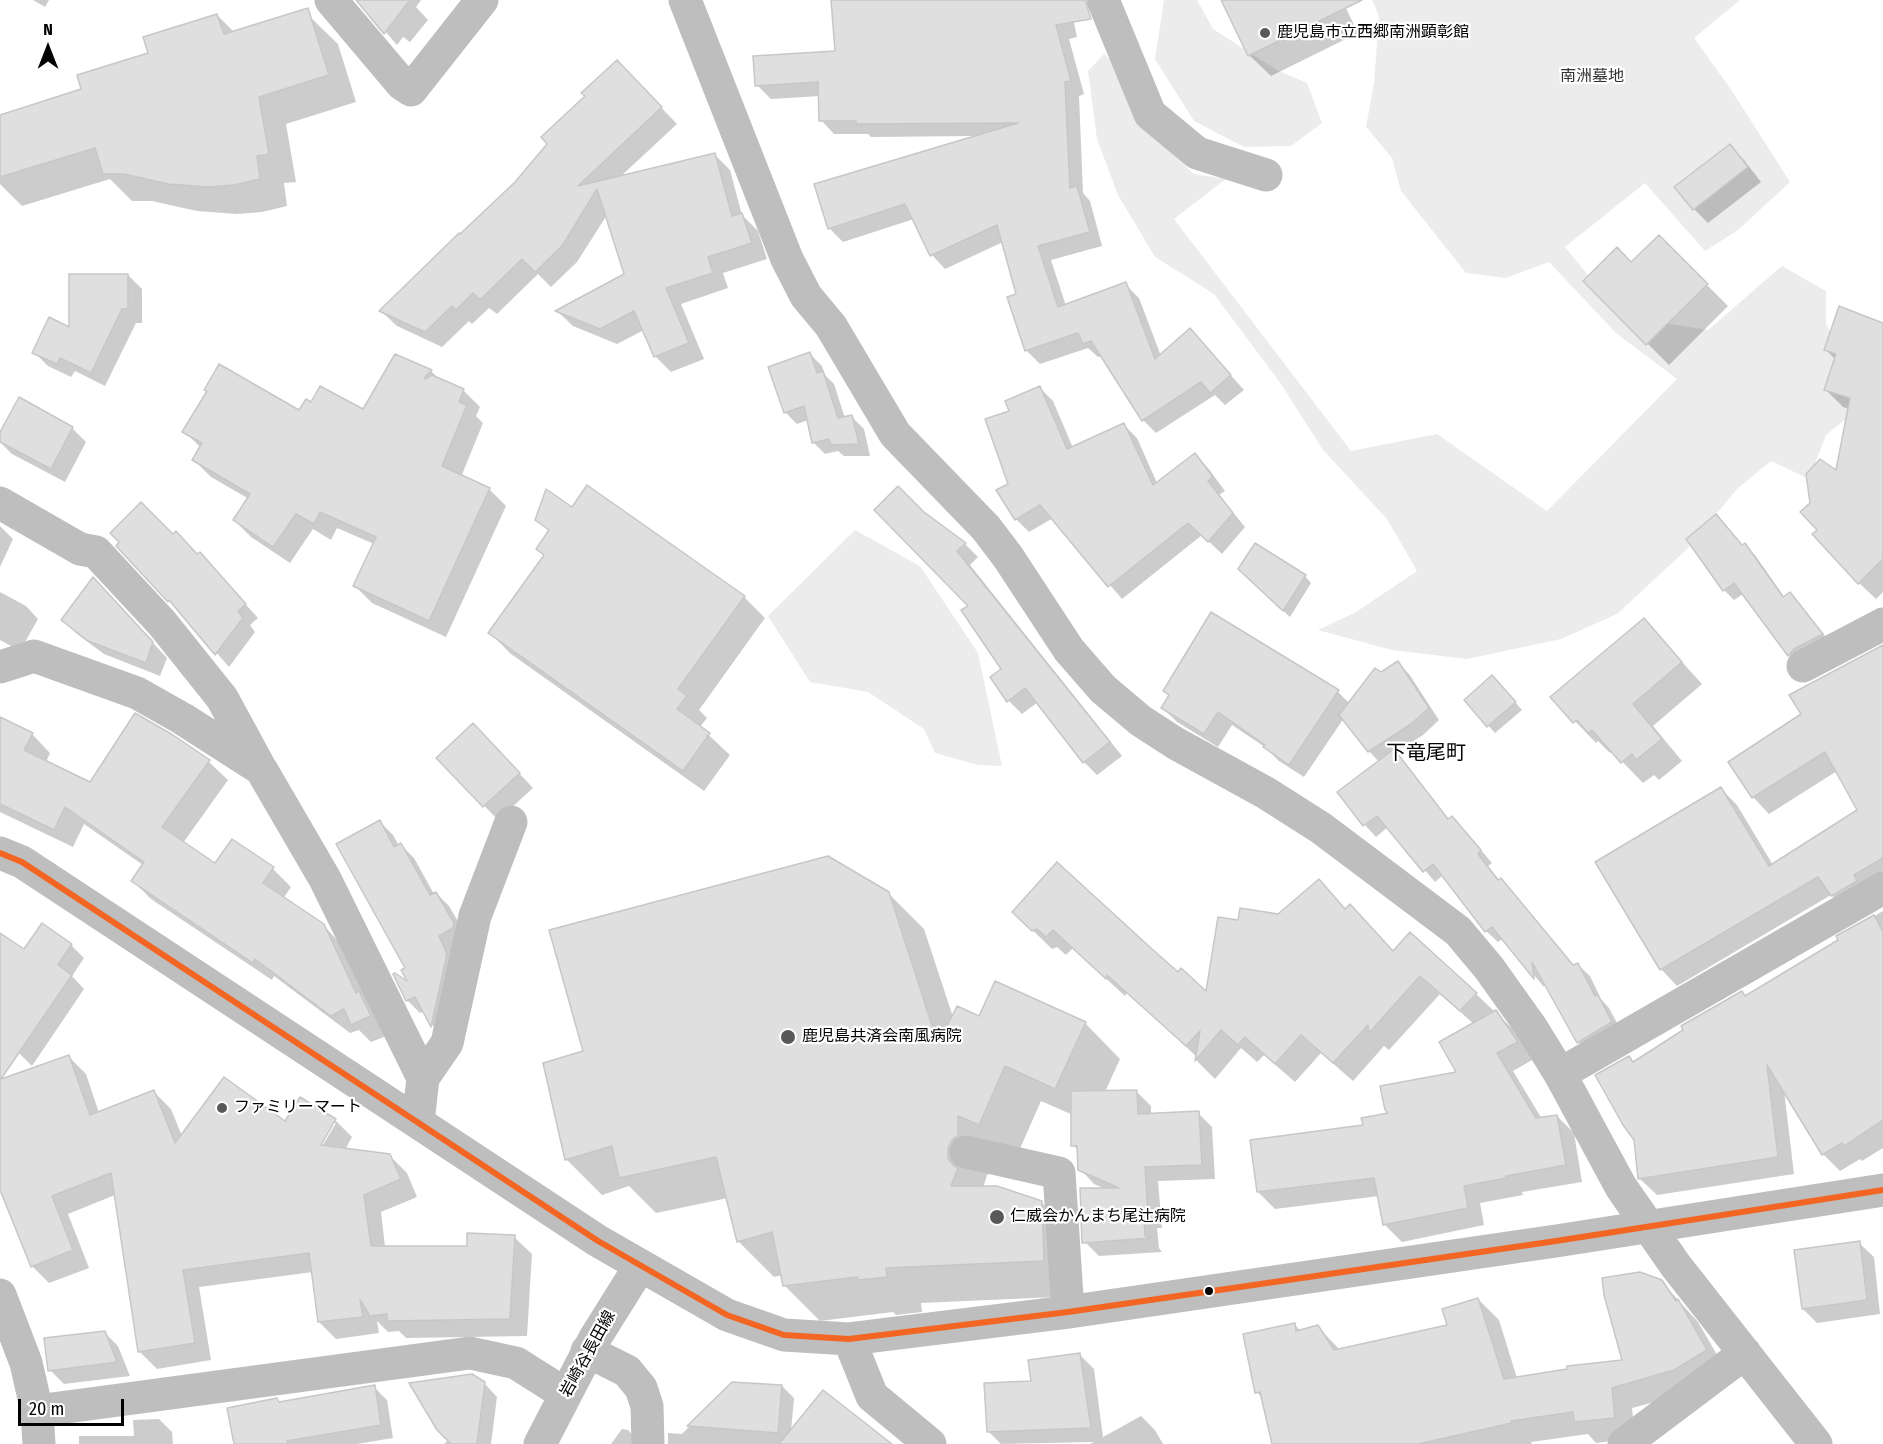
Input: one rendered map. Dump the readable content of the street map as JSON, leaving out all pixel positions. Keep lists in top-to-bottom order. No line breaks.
{"streets":{"street":["岩崎谷長田線"]},"districts":["下竜尾町"],"parks":["南洲墓地"],"places":["鹿児島市立西郷南洲顕彰館","鹿児島共済会南風病院","ファミリーマート","仁威会かんまち尾辻病院"],"scale_bar":"20 m","north":"top"}
